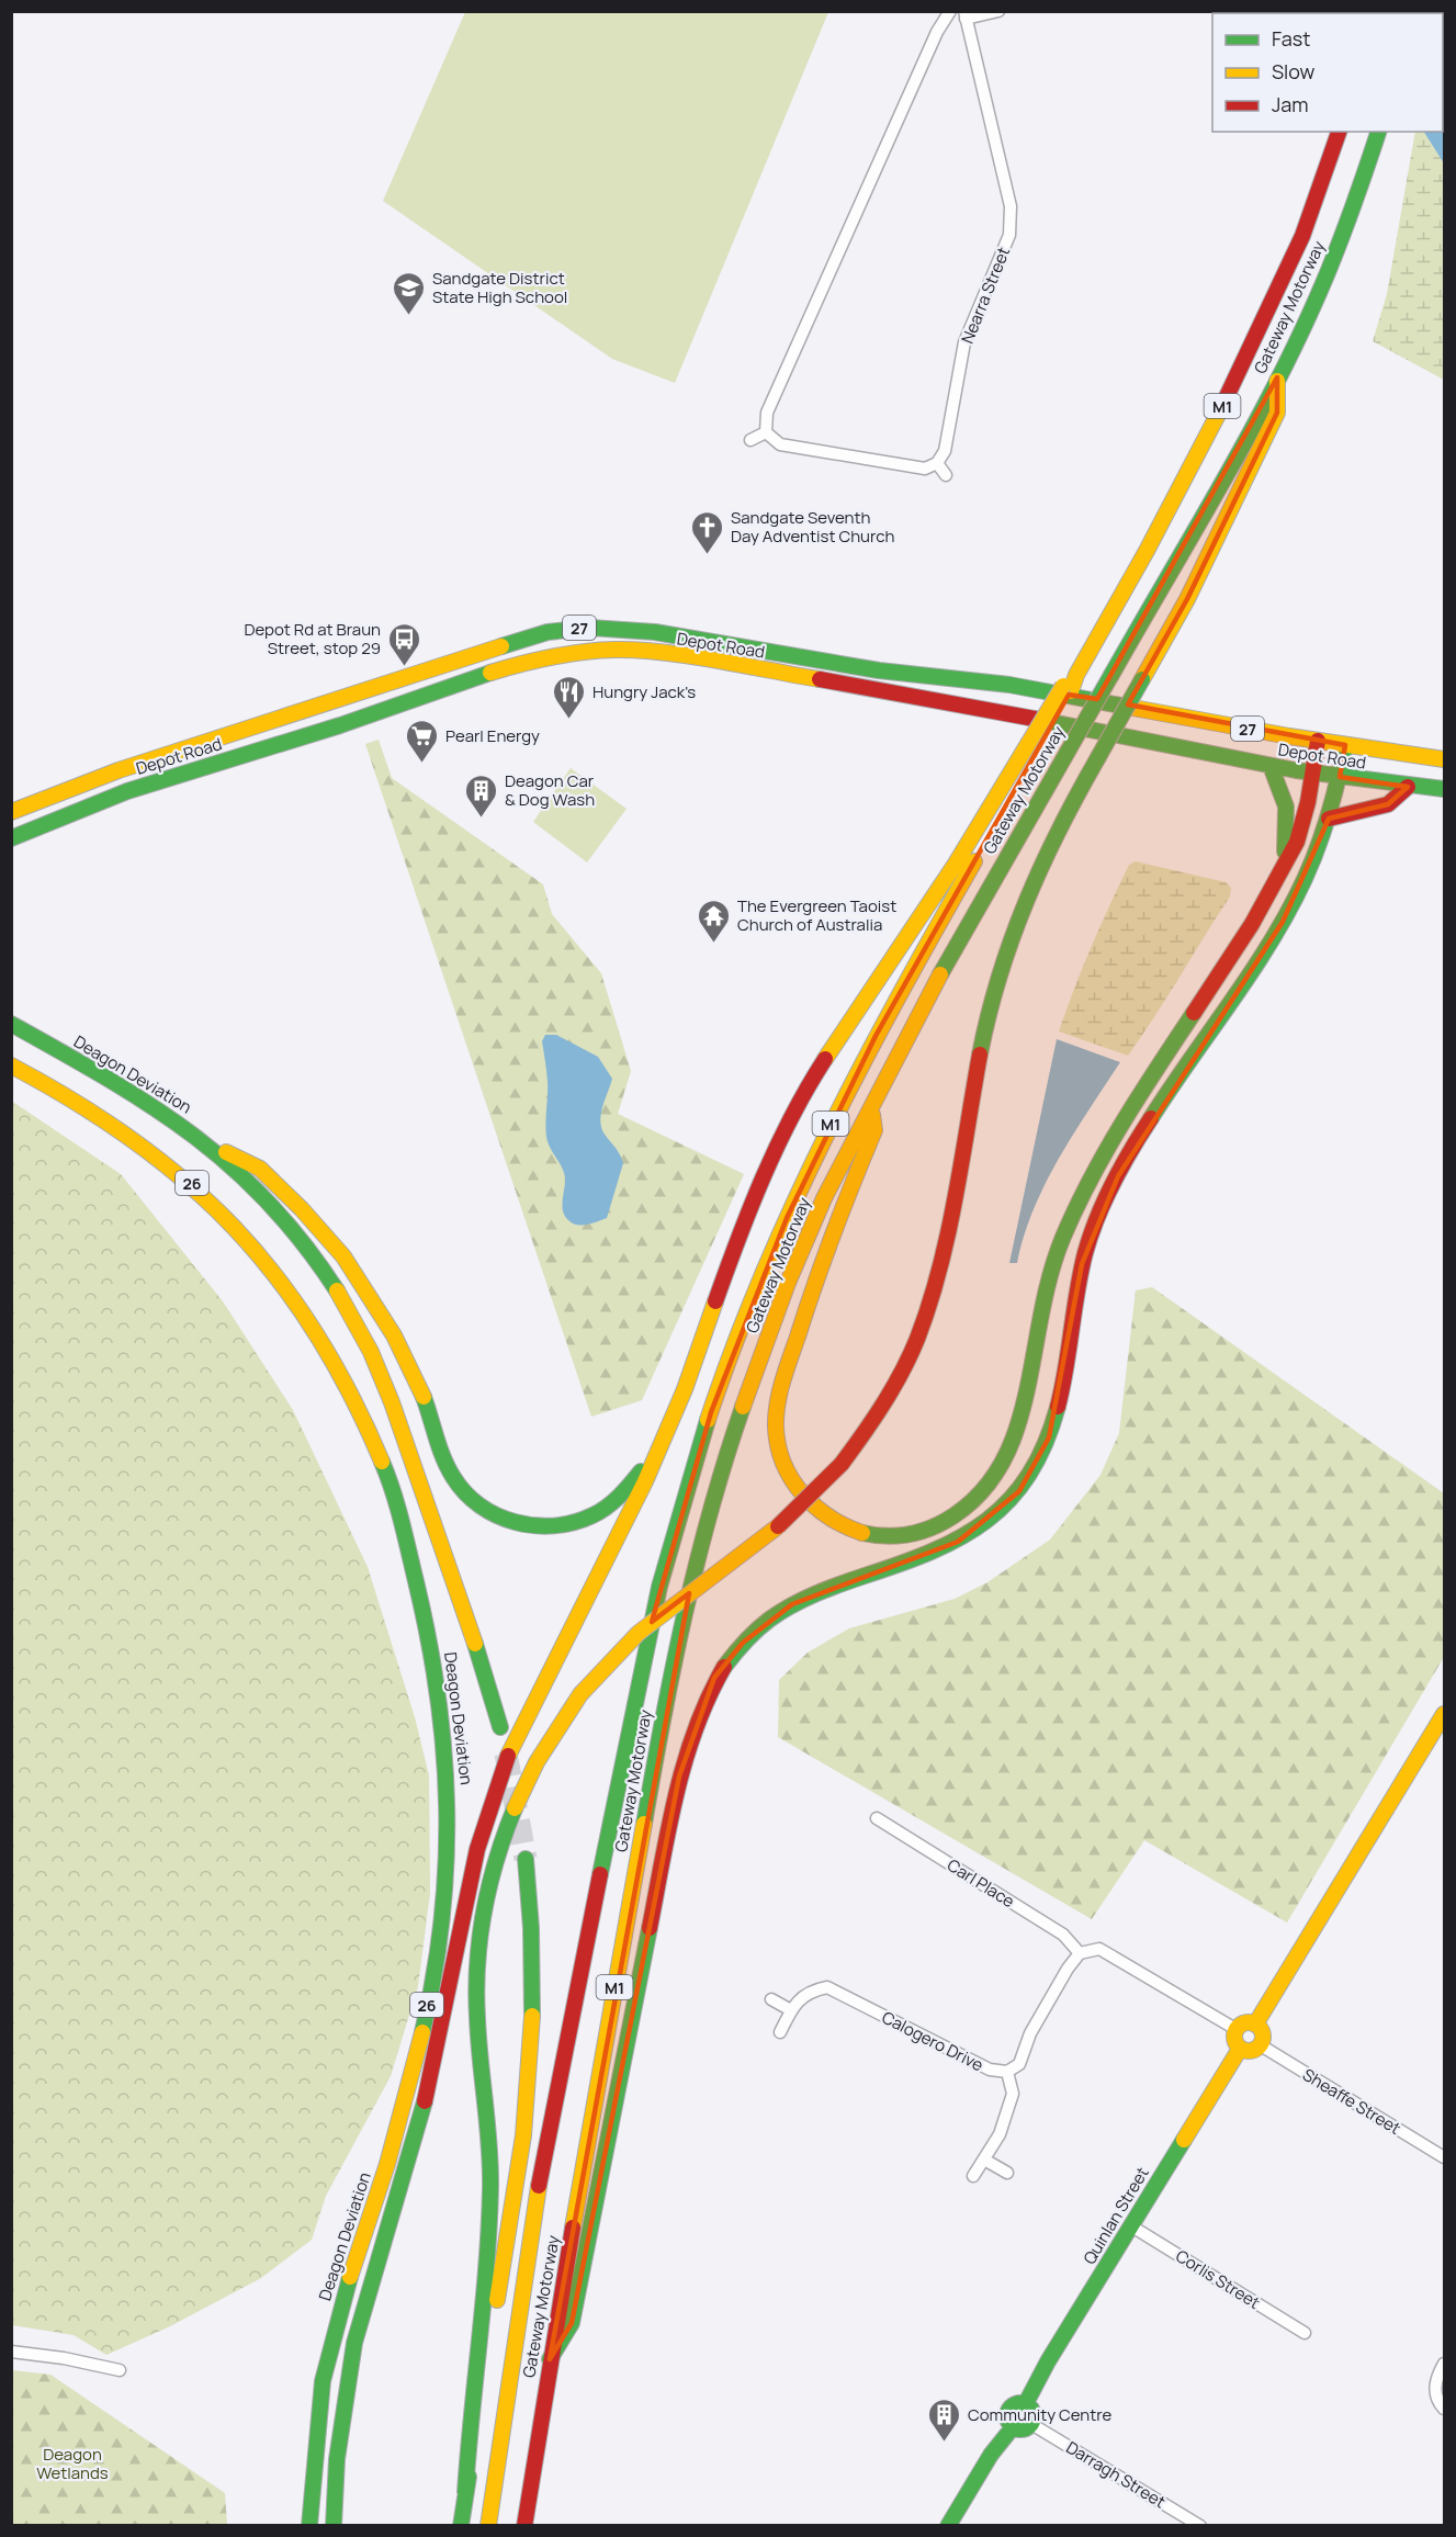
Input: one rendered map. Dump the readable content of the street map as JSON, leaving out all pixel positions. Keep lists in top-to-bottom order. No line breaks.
{"streets":{"main road":["Gateway Motorway","M1","27","Depot Road","Deagon Deviation","26","Quinlan Street"],"street":["Nearra Street","Carl Place","Calogero Drive","Sheaffe Street","Corlis Street","Darragh Street"]},"crossings":[["Sheaffe Street","Quinlan Street"],["Quinlan Street","Corlis Street"],["Quinlan Street","Darragh Street"]],"parks":["Deagon Wetlands"],"places":{"school or university":["Sandgate District State High School"],"church":["Sandgate Seventh Day Adventist Church"],"bus stop":["Depot Rd at Braun Street, stop 29"],"restaurant":["Hungry Jack's"],"supermarket":["Pearl Energy"],"building":["Deagon Car & Dog Wash","Community Centre"],"temple":["The Evergreen Taoist Church of Australia"]},"legend":["Fast","Slow","Jam"]}
